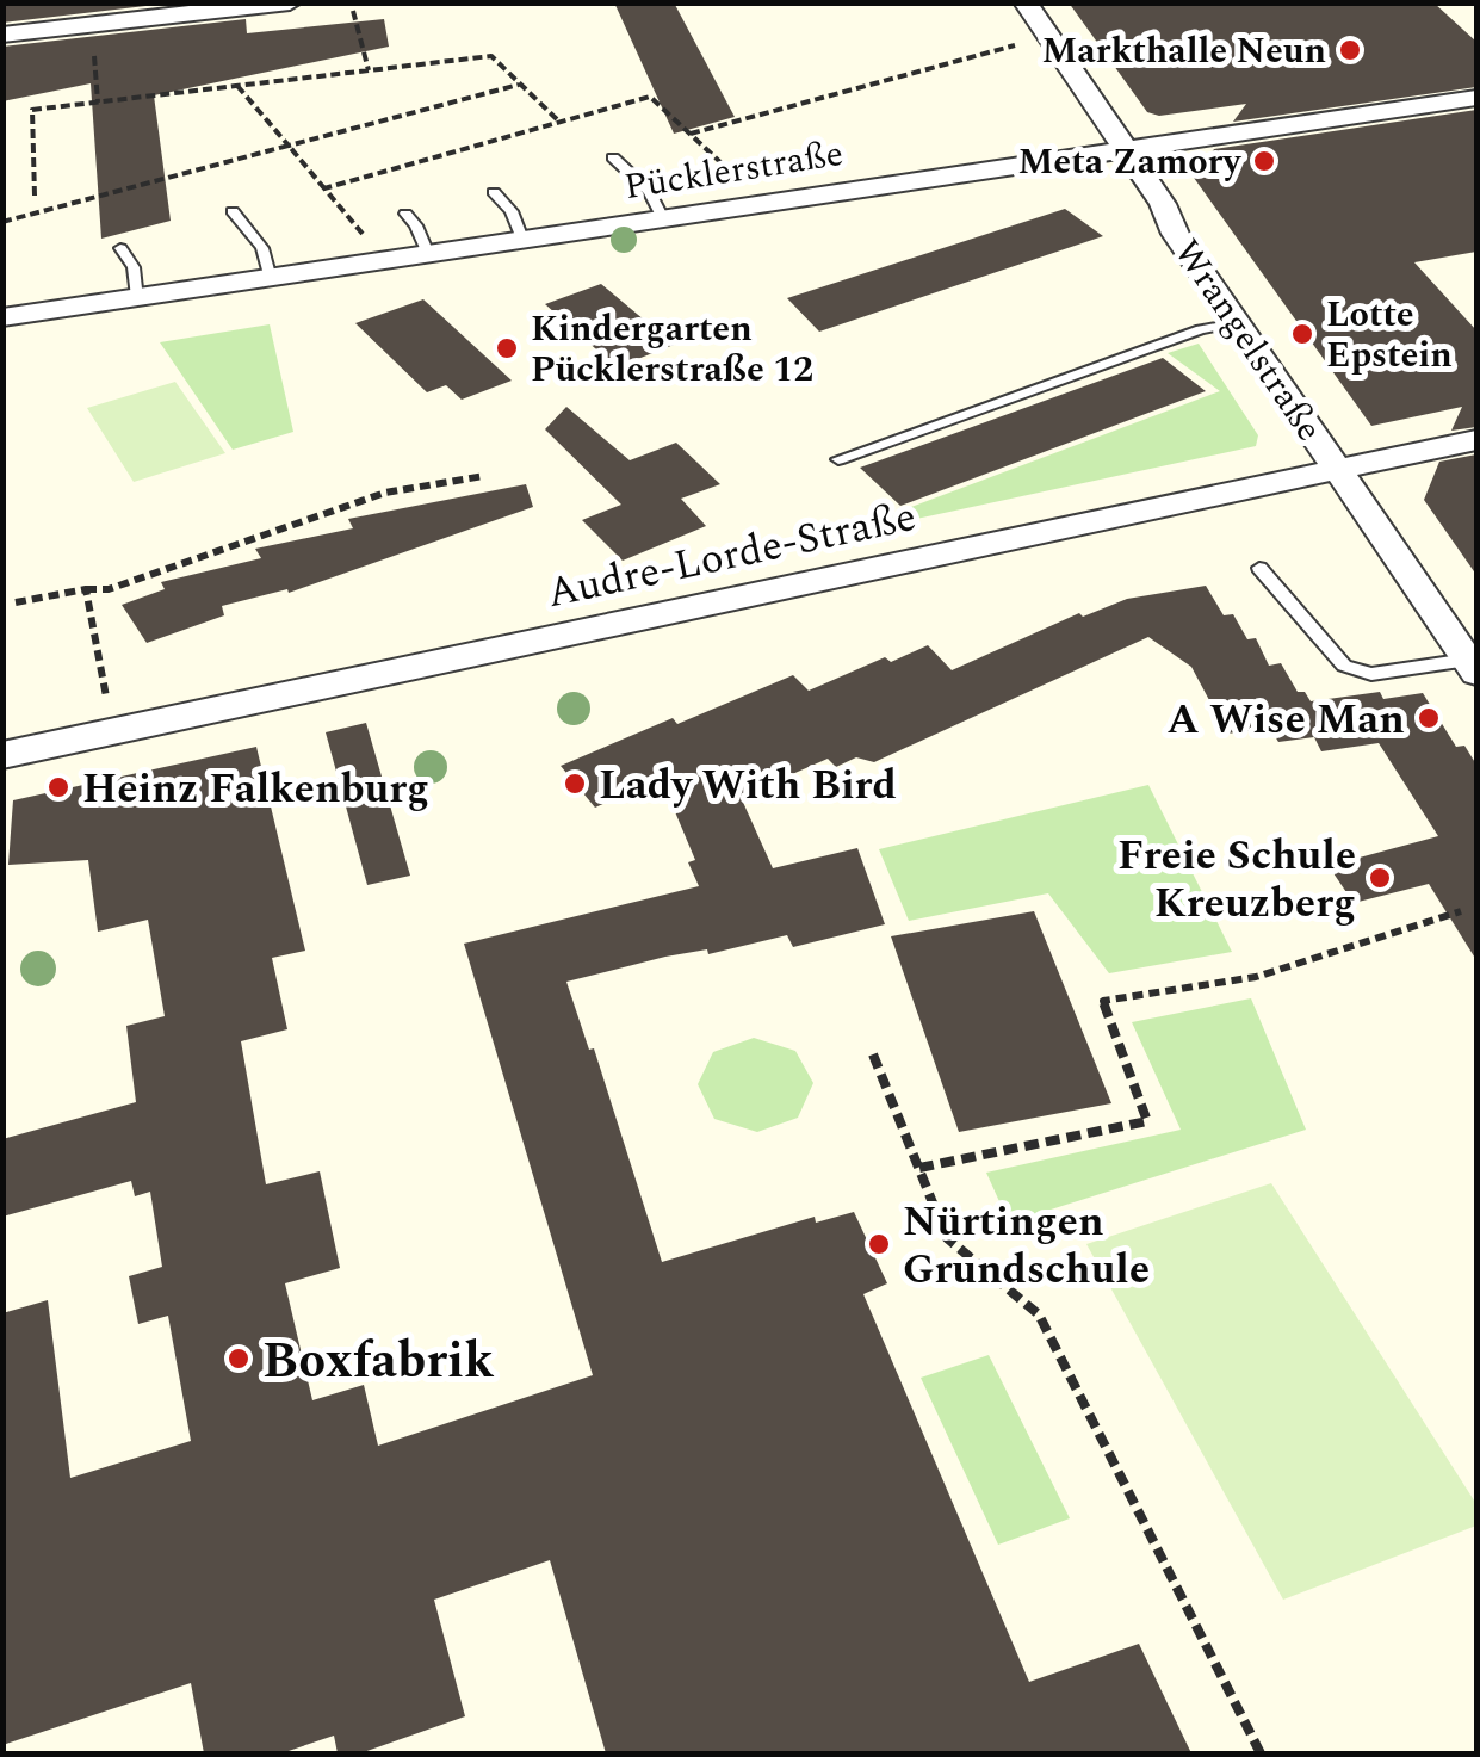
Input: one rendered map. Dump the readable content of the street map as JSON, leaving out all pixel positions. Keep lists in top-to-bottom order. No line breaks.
{"streets":{"street":["Pücklerstraße","Wrangelstraße","Audre-Lorde-Straße"]},"crossings":[["Pücklerstraße","Wrangelstraße"],["Wrangelstraße","Audre-Lorde-Straße"]],"places":["Markthalle Neun","Meta Zamory","Lotte Epstein","Kindergarten Pücklerstraße 12","A Wise Man","Lady With Bird","Heinz Falkenburg","Freie Schule Kreuzberg","Nürtingen Grundschule","Boxfabrik"]}
